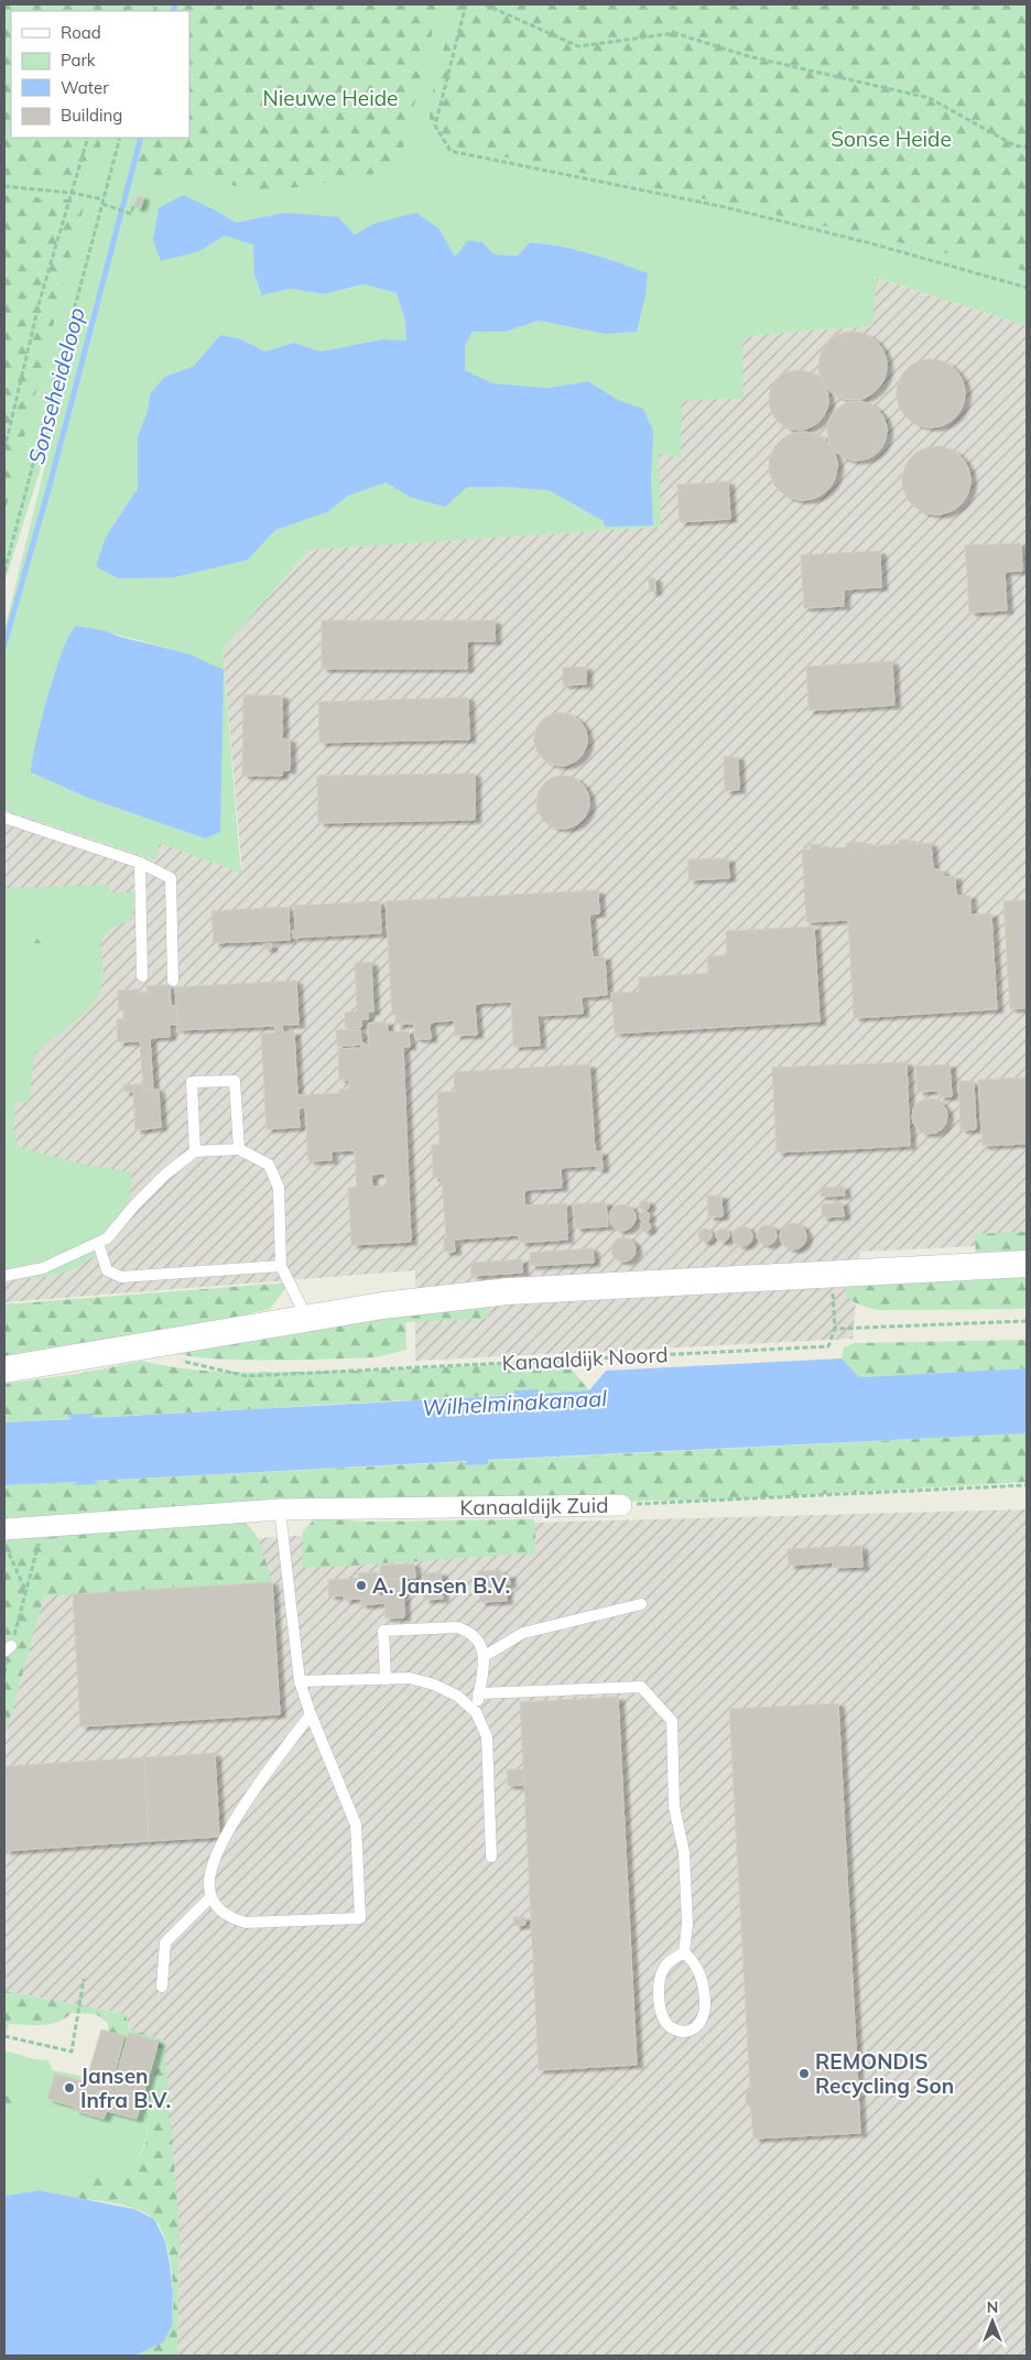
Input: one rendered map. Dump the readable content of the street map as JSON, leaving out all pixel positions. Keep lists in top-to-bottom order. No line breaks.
{"streets":{"street":["Kanaaldijk Zuid"],"path":["Kanaaldijk Noord"]},"water":["Sonseheideloop","Wilhelminakanaal"],"parks":["Nieuwe Heide","Sonse Heide"],"places":["A. Jansen B.V.","REMONDIS Recycling Son","Jansen Infra B.V."],"legend":["Road","Park","Water","Building"],"north":"top"}
